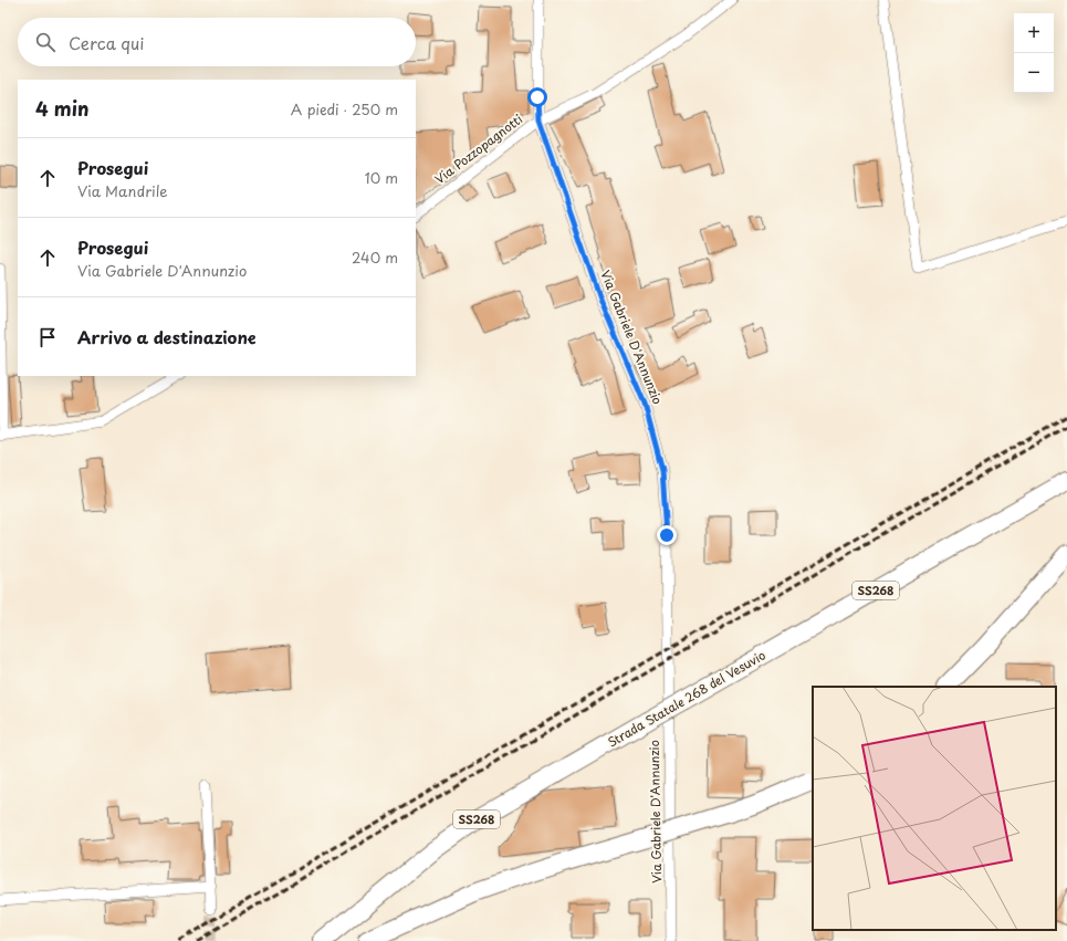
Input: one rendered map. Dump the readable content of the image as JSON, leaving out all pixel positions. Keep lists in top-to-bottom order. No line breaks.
{"streets":{"highway":["SS268","Strada Statale 268 del Vesuvio"],"street":["Via Pozzopagnotti","Via Gabriele D'Annunzio"]},"crossings":[["Via Pozzopagnotti","Via Gabriele D'Annunzio"]],"page":{"map_buttons":["+","−"],"search":"Cerca qui","heading":["4 min","A piedi · 250 m"],"list":[["Prosegui","Via Mandrile","10 m"],["Prosegui","Via Gabriele D'Annunzio","240 m"],"Arrivo a destinazione"]}}
